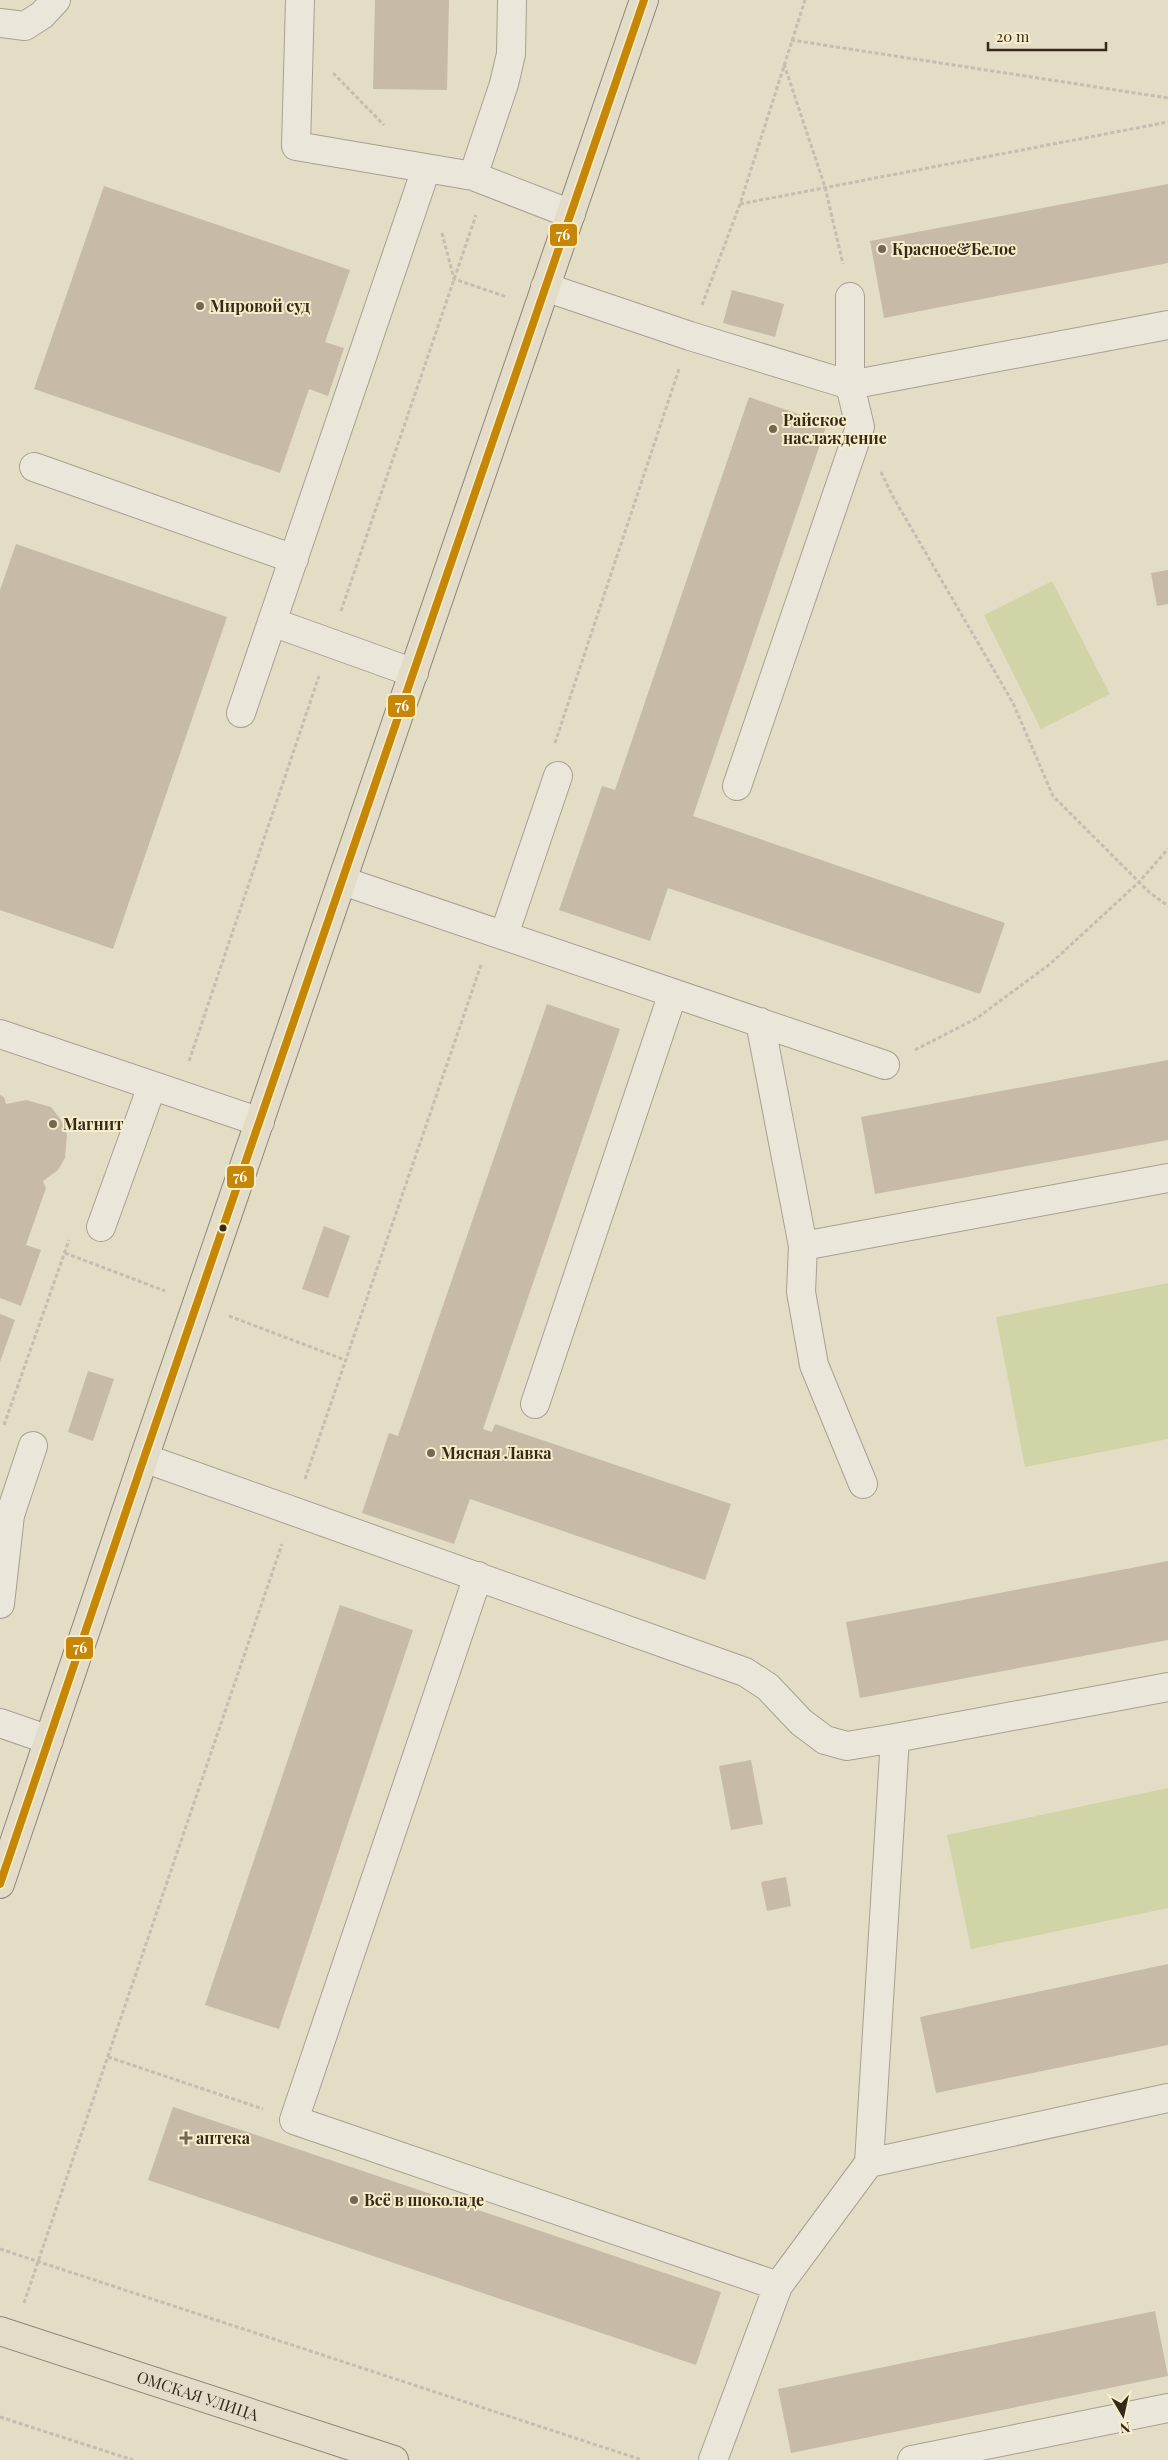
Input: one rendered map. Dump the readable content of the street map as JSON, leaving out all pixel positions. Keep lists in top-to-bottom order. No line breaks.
{"streets":{"main road":["ОМСКАЯ УЛИЦА"]},"places":{"other":["Красное&Белое","Мировой суд","Райское наслаждение","Магнит","Мясная Лавка","Всё в шоколаде"],"health":["аптека"]},"lines":["transit line 76"],"scale_bar":"20 m","north":"bottom"}
